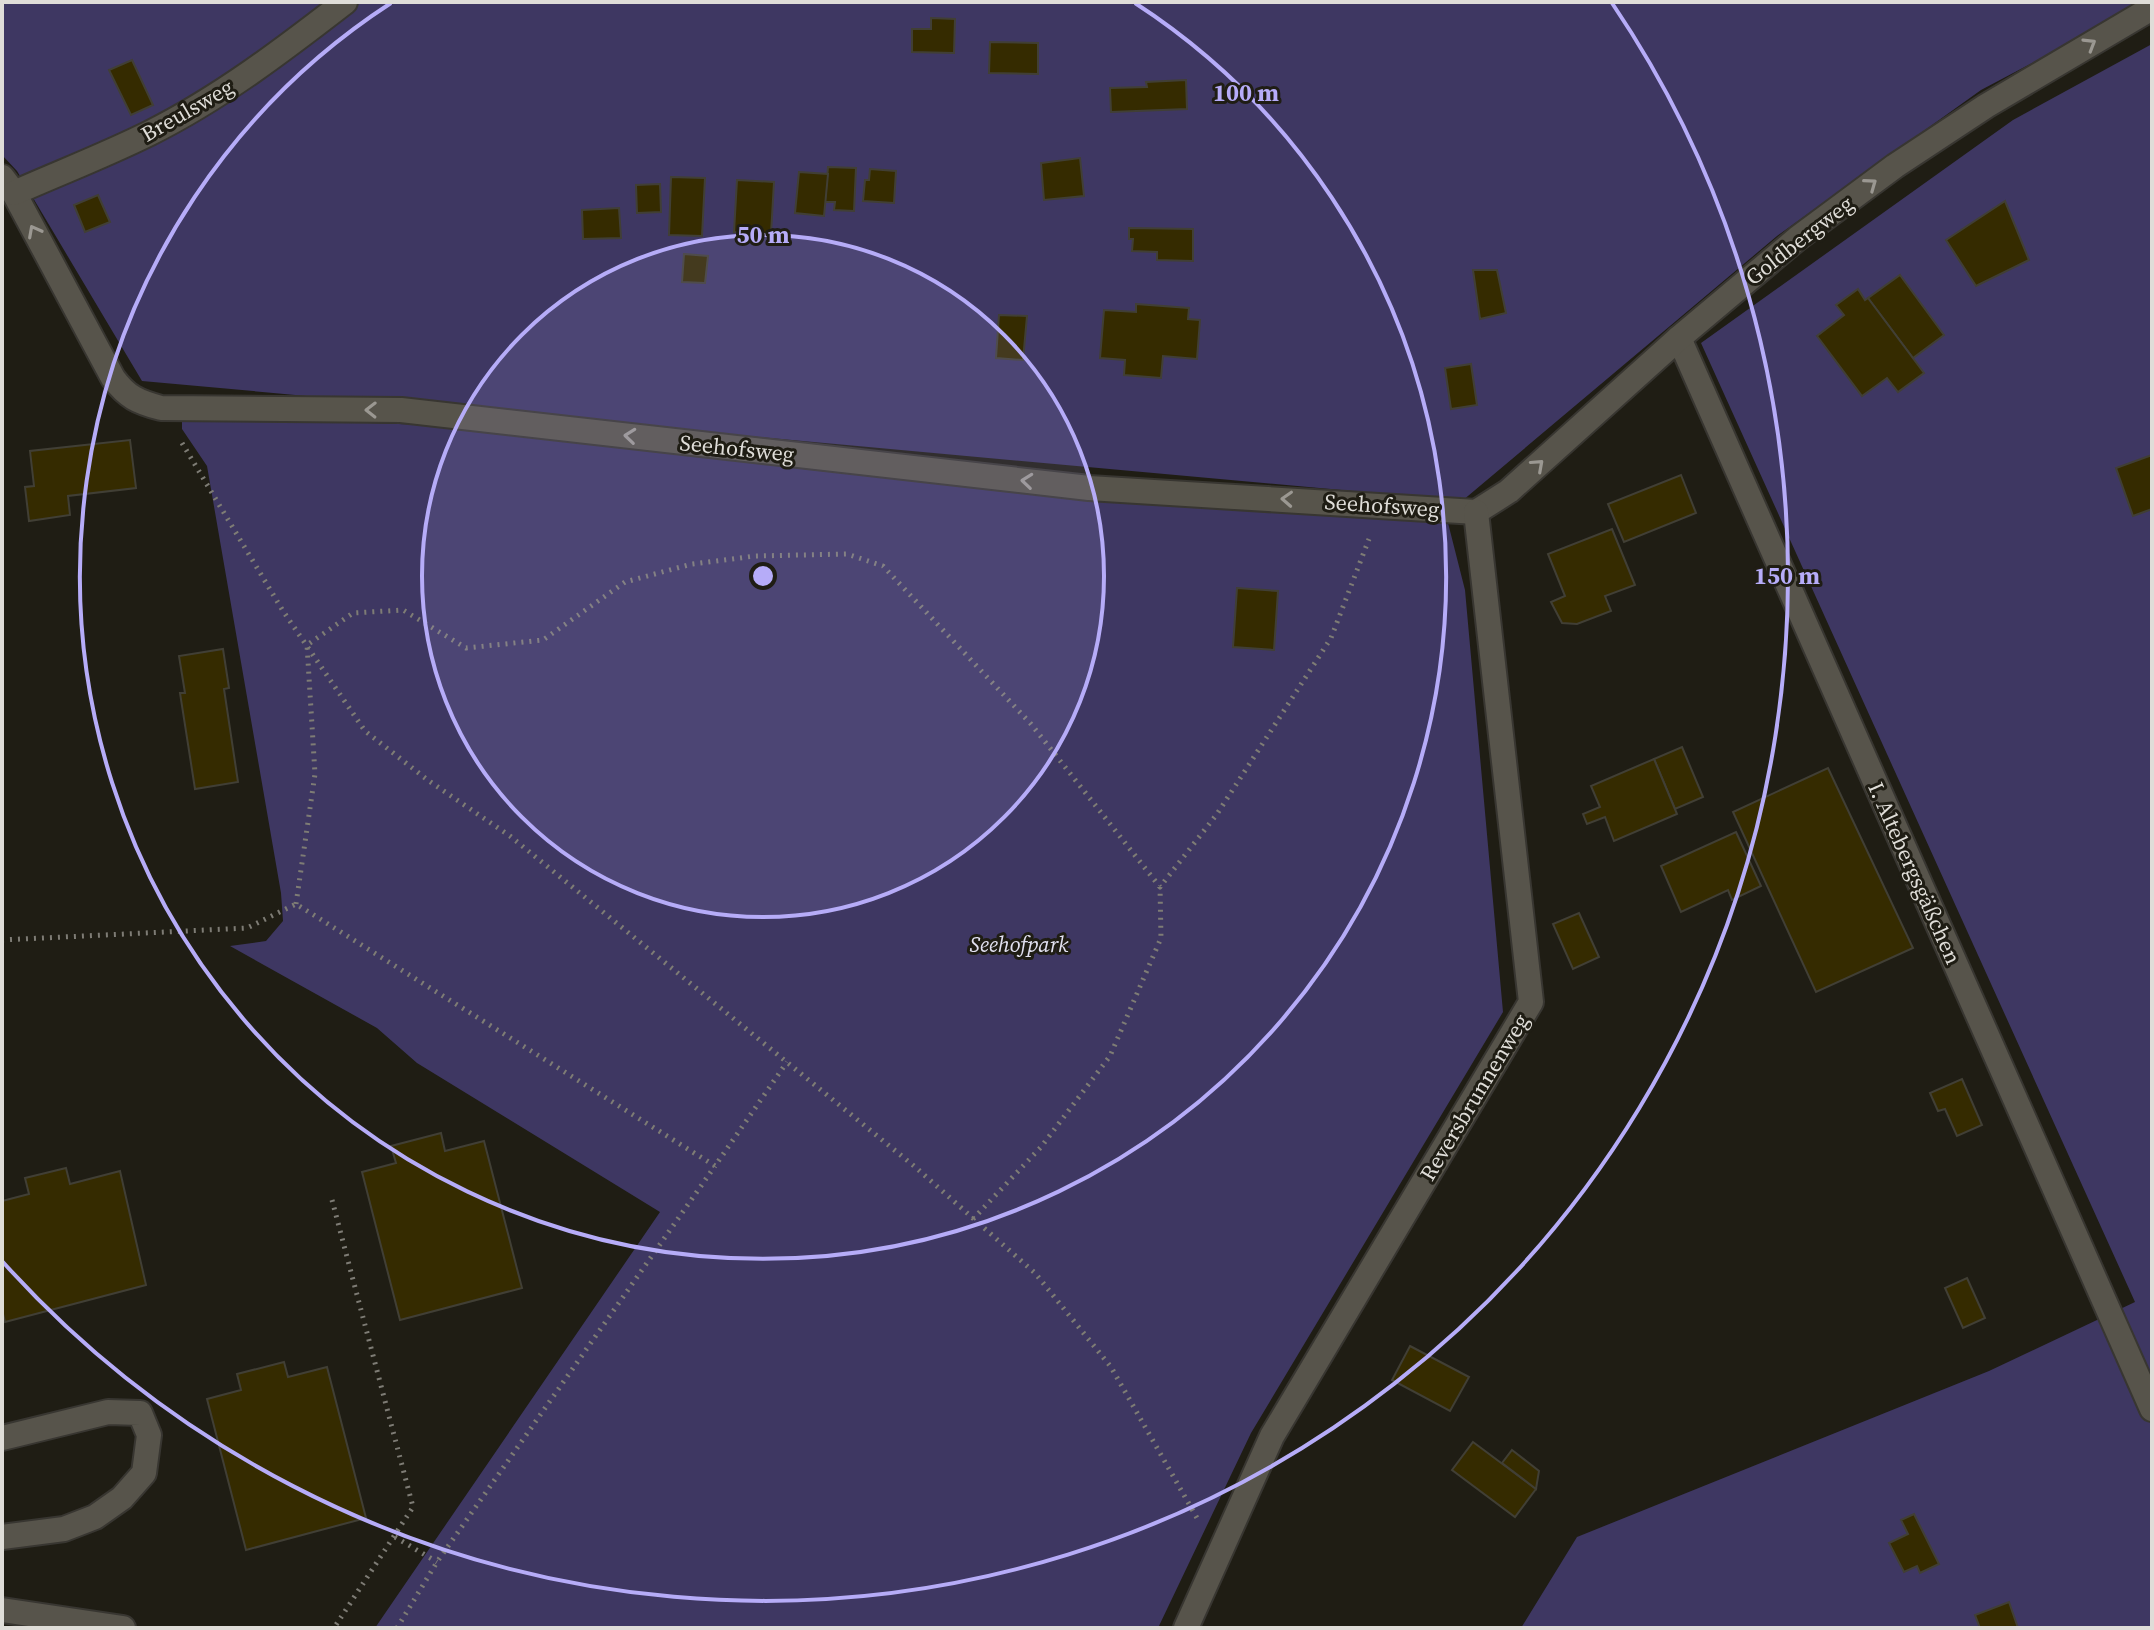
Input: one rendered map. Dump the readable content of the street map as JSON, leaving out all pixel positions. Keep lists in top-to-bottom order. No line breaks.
{"streets":{"street":["Breulsweg","Goldbergweg","Seehofsweg","I. Altebergsgäßchen","Reversbrunnenweg"]},"crossings":[["Breulsweg","Seehofsweg"],["Goldbergweg","Seehofsweg"],["Goldbergweg","I. Altebergsgäßchen"],["Goldbergweg","Reversbrunnenweg"],["Seehofsweg","Reversbrunnenweg"]],"one_way":["Goldbergweg","Seehofsweg"],"parks":["Seehofpark"],"rings":["100 m","50 m","150 m"]}
